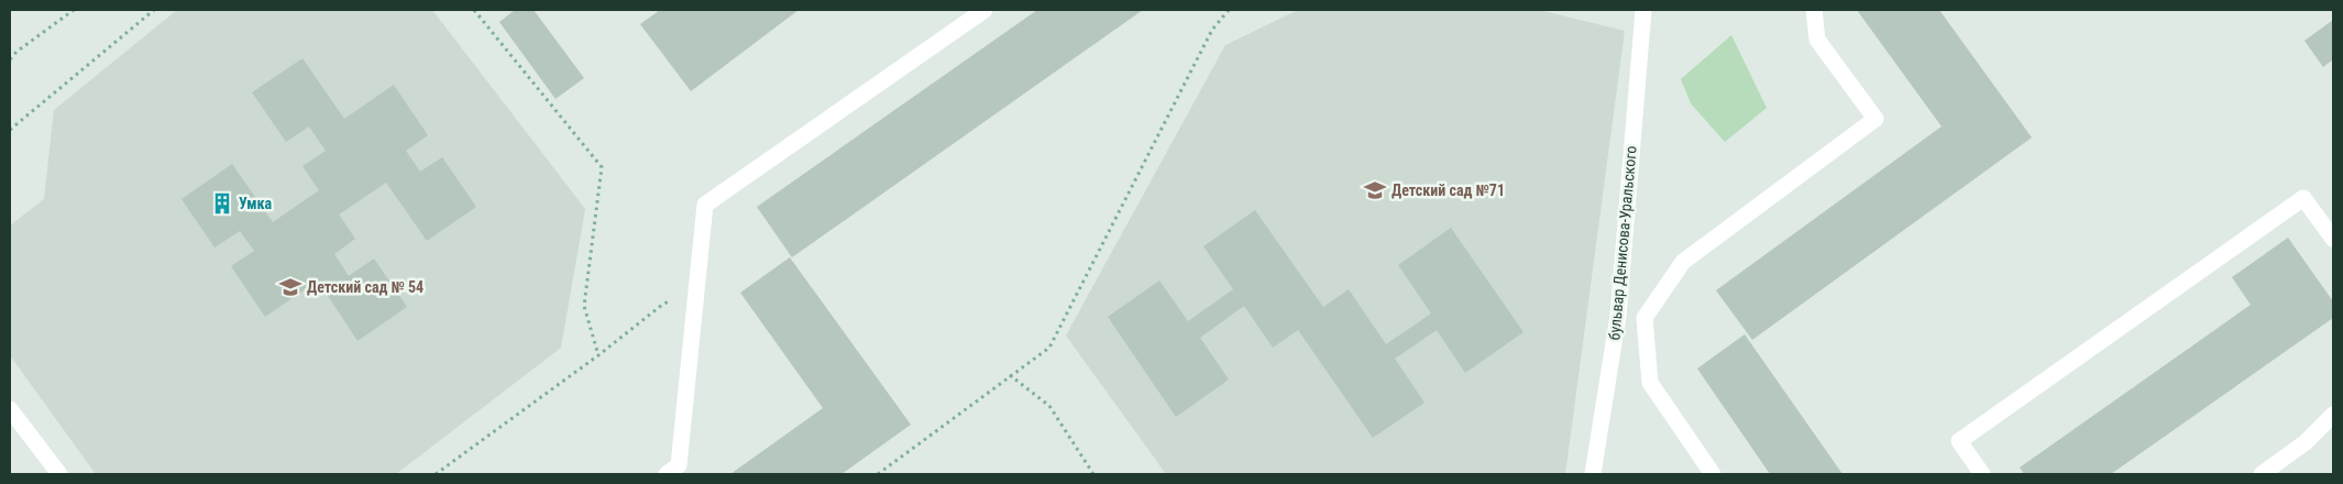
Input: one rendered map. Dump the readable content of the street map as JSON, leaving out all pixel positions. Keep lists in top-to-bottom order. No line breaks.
{"streets":{"street":["бульвар Денисова-Уральского"]},"places":{"school or university":["Детский сад №71","Детский сад № 54"],"building":["Умка"]}}
